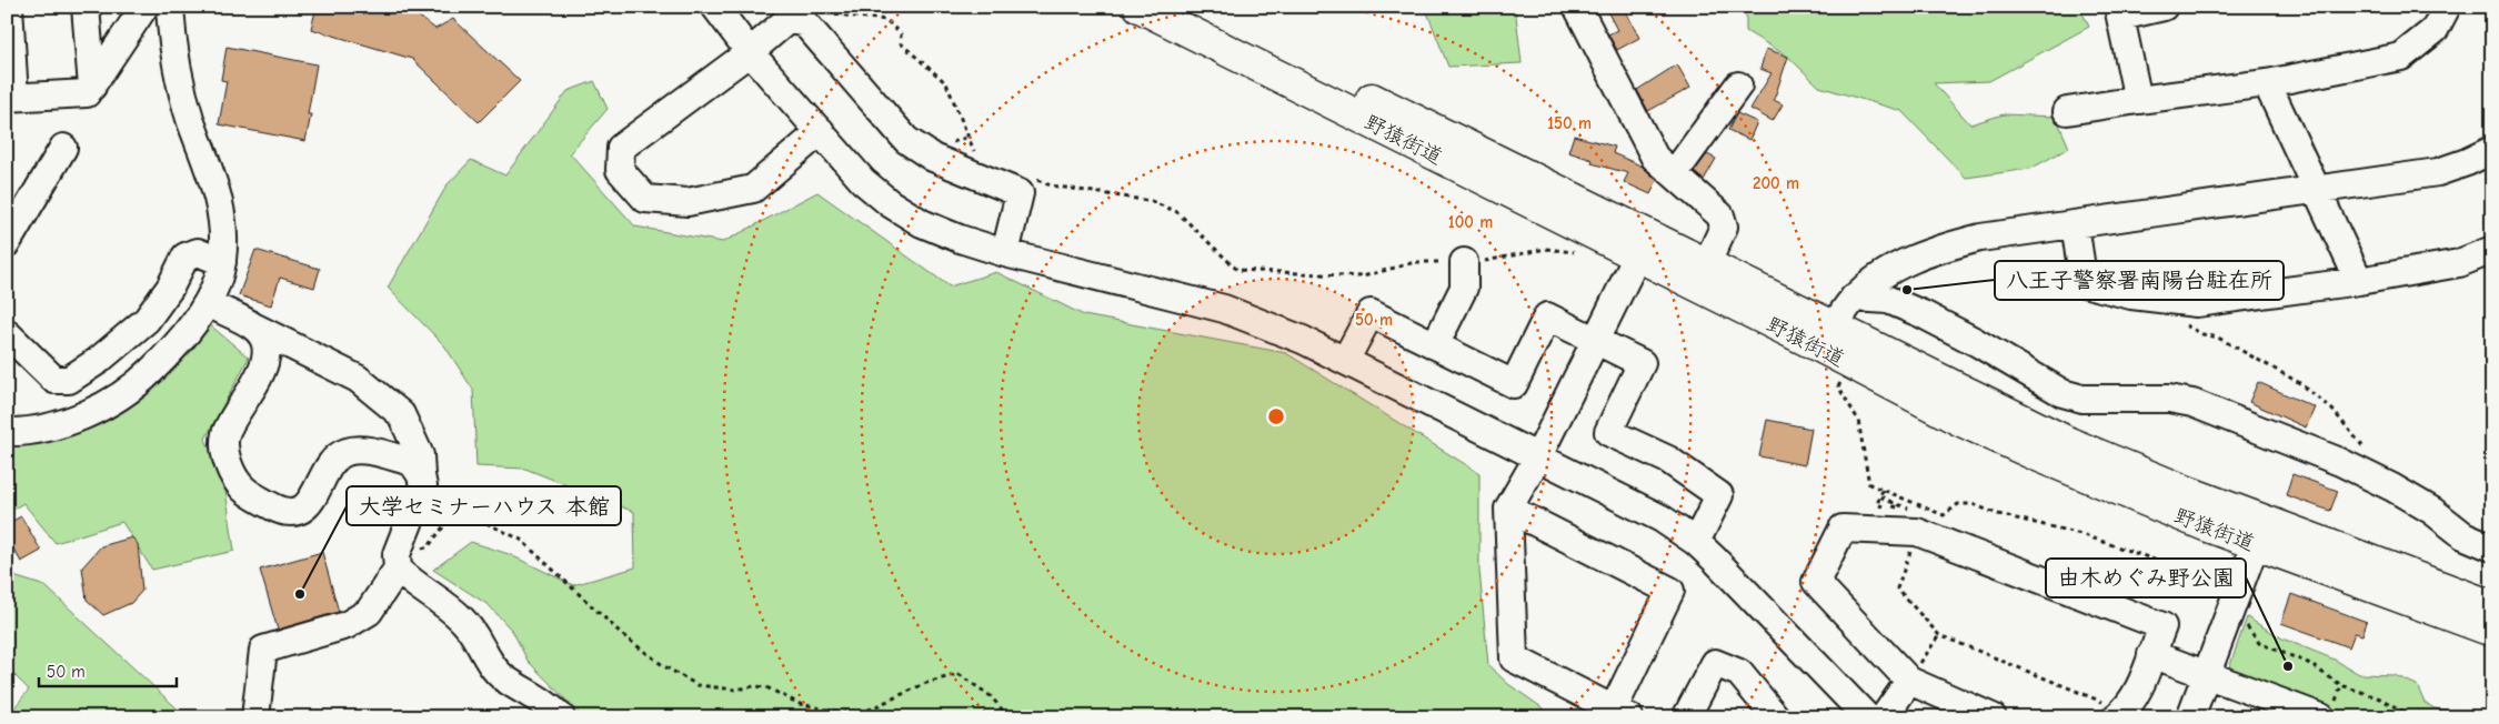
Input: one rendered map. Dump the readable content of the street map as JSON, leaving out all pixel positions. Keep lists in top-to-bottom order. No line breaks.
{"streets":{"main road":["野猿街道"]},"places":["八王子警察署南陽台駐在所","大学セミナーハウス 本館","由木めぐみ野公園"],"scale_bar":"50 m","rings":["150 m","200 m","100 m","50 m"]}
